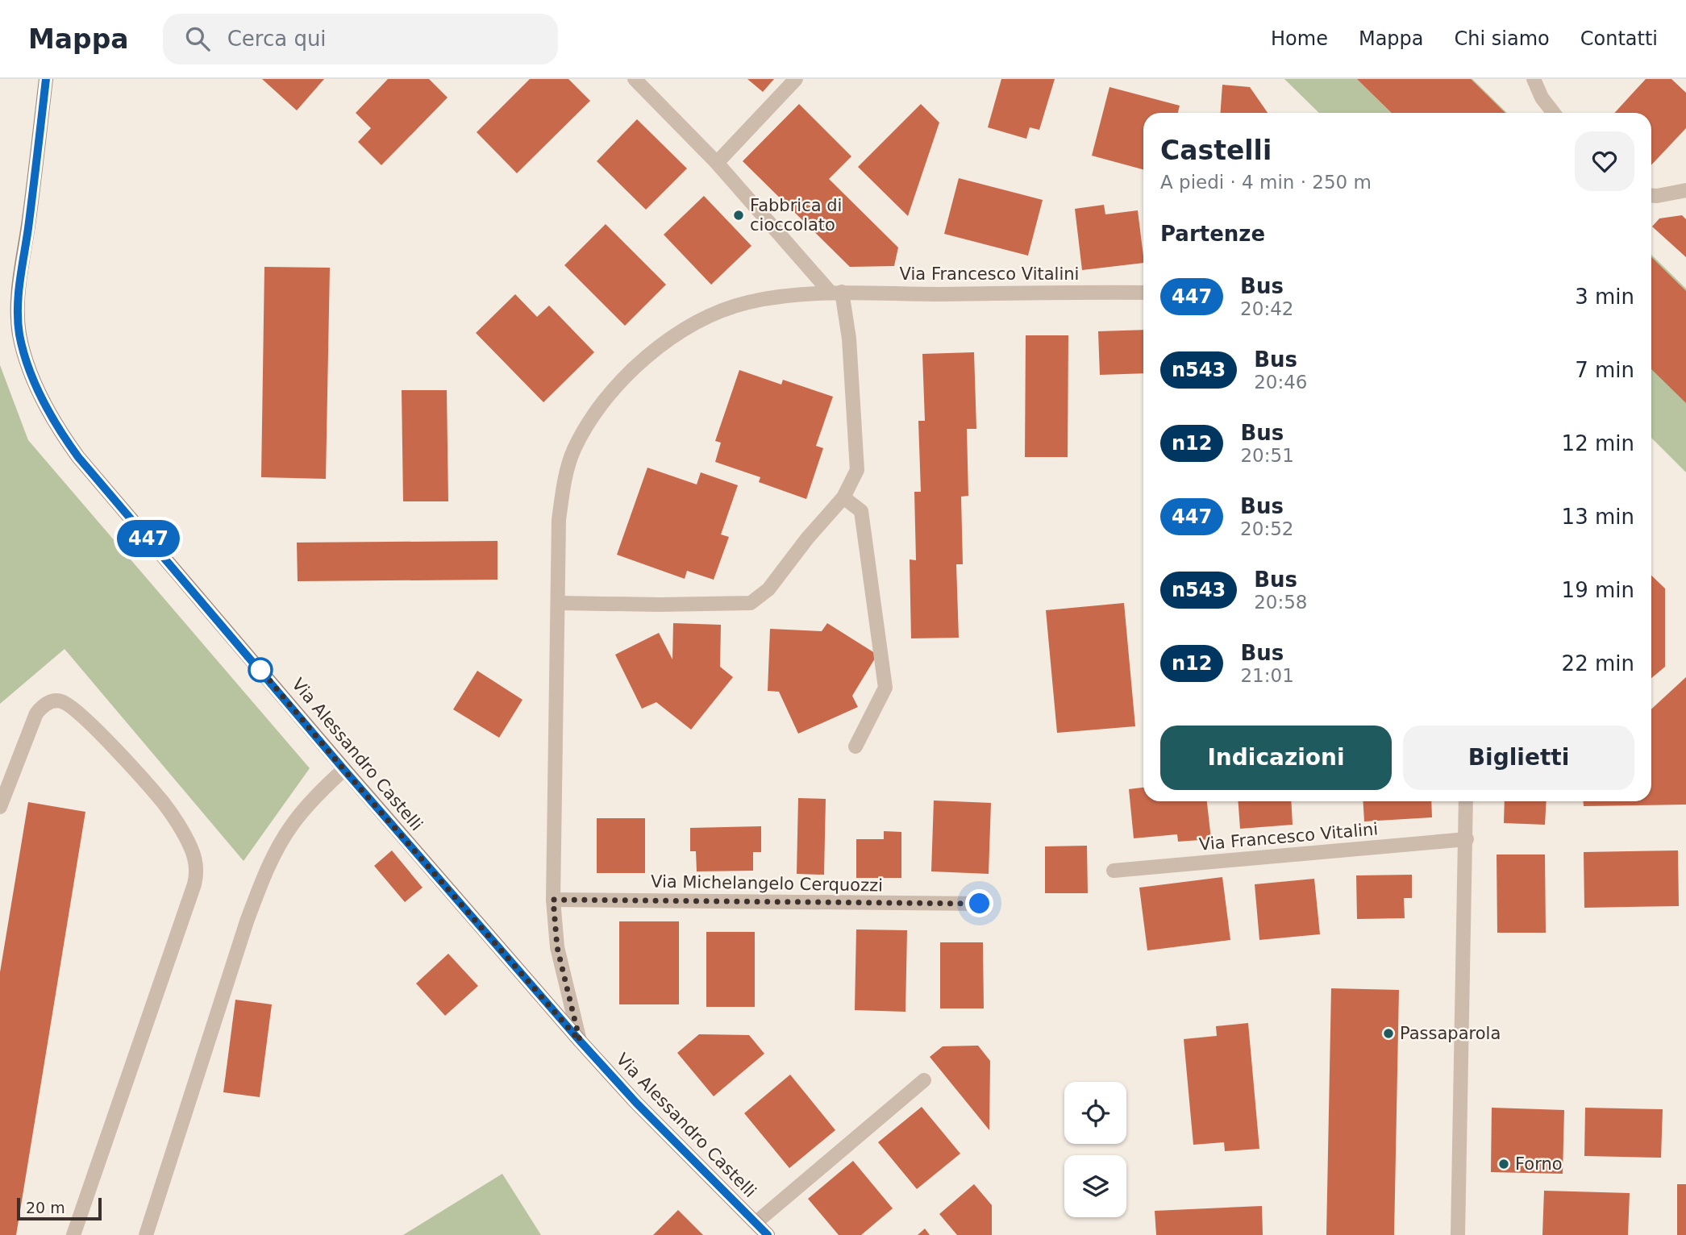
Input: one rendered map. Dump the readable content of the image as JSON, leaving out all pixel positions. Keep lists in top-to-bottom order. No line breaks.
{"streets":{"street":["Via Francesco Vitalini","Via Alessandro Castelli","Via Michelangelo Cerquozzi"]},"crossings":[["Via Francesco Vitalini","Via Alessandro Castelli"],["Via Alessandro Castelli","Via Michelangelo Cerquozzi"]],"places":["Fabbrica di cioccolato","Passaparola","Forno"],"lines":["bus line 447"],"scale_bar":"20 m","page":{"header":"Mappa","search":"Cerca qui","nav":["Home","Mappa","Chi siamo","Contatti"],"on_map":"447","heading":[["Castelli","A piedi · 4 min · 250 m"],"Partenze"],"list":[{"mark":"447","name":"Bus","note":"20:42","value":"3 min"},{"mark":"n543","name":"Bus","note":"20:46","value":"7 min"},{"mark":"n12","name":"Bus","note":"20:51","value":"12 min"},{"mark":"447","name":"Bus","note":"20:52","value":"13 min"},{"mark":"n543","name":"Bus","note":"20:58","value":"19 min"},{"mark":"n12","name":"Bus","note":"21:01","value":"22 min"}],"buttons":["Indicazioni","Biglietti"],"scale":"20 m"}}
